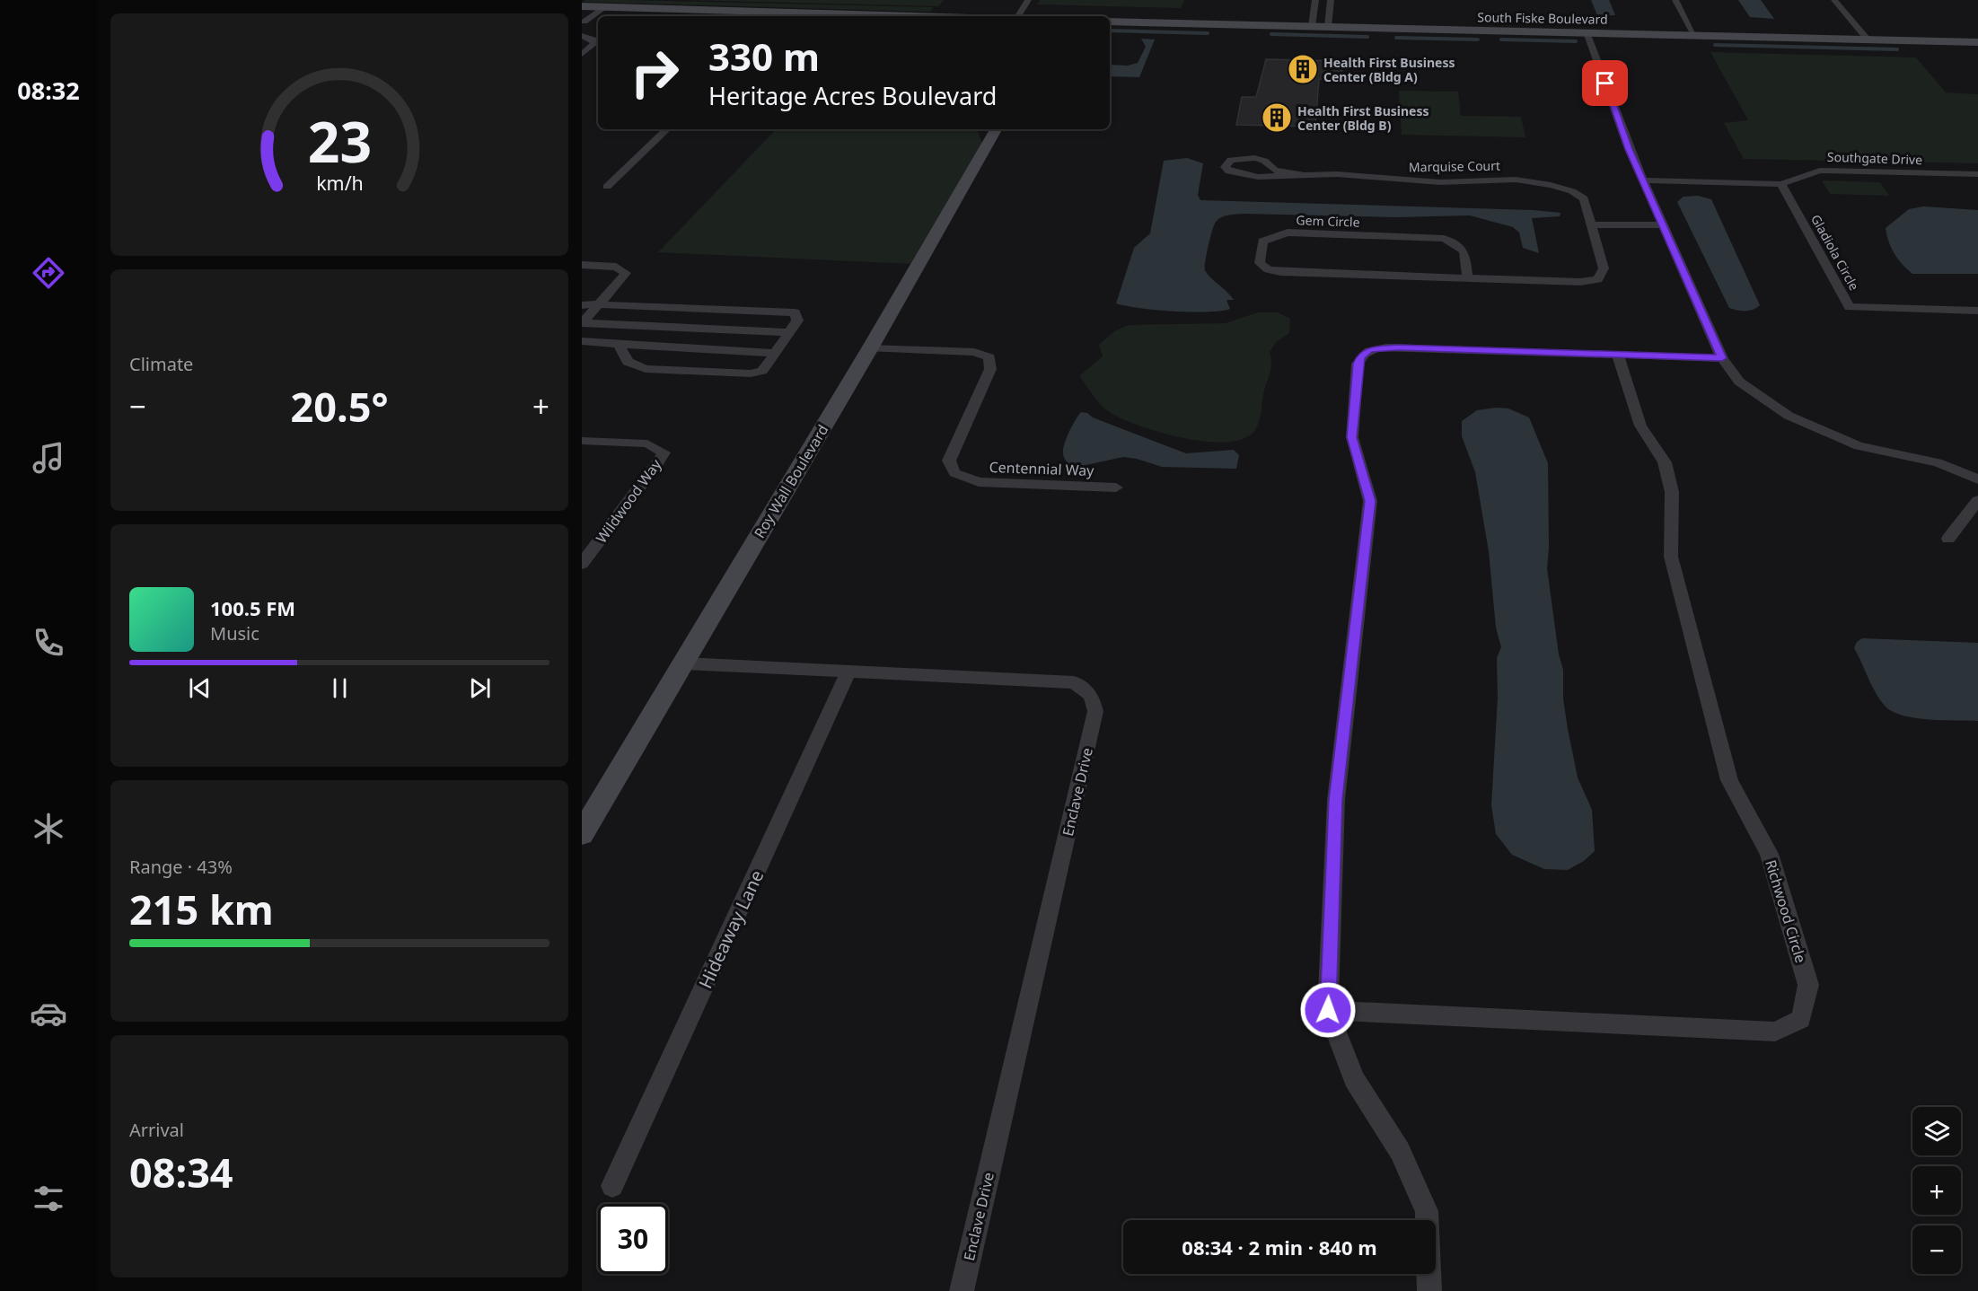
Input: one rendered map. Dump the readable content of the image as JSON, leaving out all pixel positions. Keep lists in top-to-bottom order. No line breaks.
{"streets":{"main road":["South Fiske Boulevard","Roy Wall Boulevard"],"street":["Southgate Drive","Marquise Court","Gem Circle","Gladiola Circle","Centennial Way","Wildwood Way","Enclave Drive","Richwood Circle","Hideaway Lane"]},"crossings":[["Southgate Drive","Gladiola Circle"],["Marquise Court","Gem Circle"],["Centennial Way","Roy Wall Boulevard"],["Roy Wall Boulevard","Enclave Drive"],["Enclave Drive","Hideaway Lane"]],"places":{"building":["Health First Business Center (Bldg A)","Health First Business Center (Bldg B)"]},"page":{"tabs":"08:32","turn":["330 m","Heritage Acres Boulevard"],"tile":["Climate",["Range · 43%","215 km"],["Arrival","08:34"]],"heat":["−","20.5°","+"],"song":["100.5 FM","Music"],"map_buttons":["+","−"],"limit":"30","trip":"08:34 · 2 min · 840 m","gauge":["23","km/h"]}}
